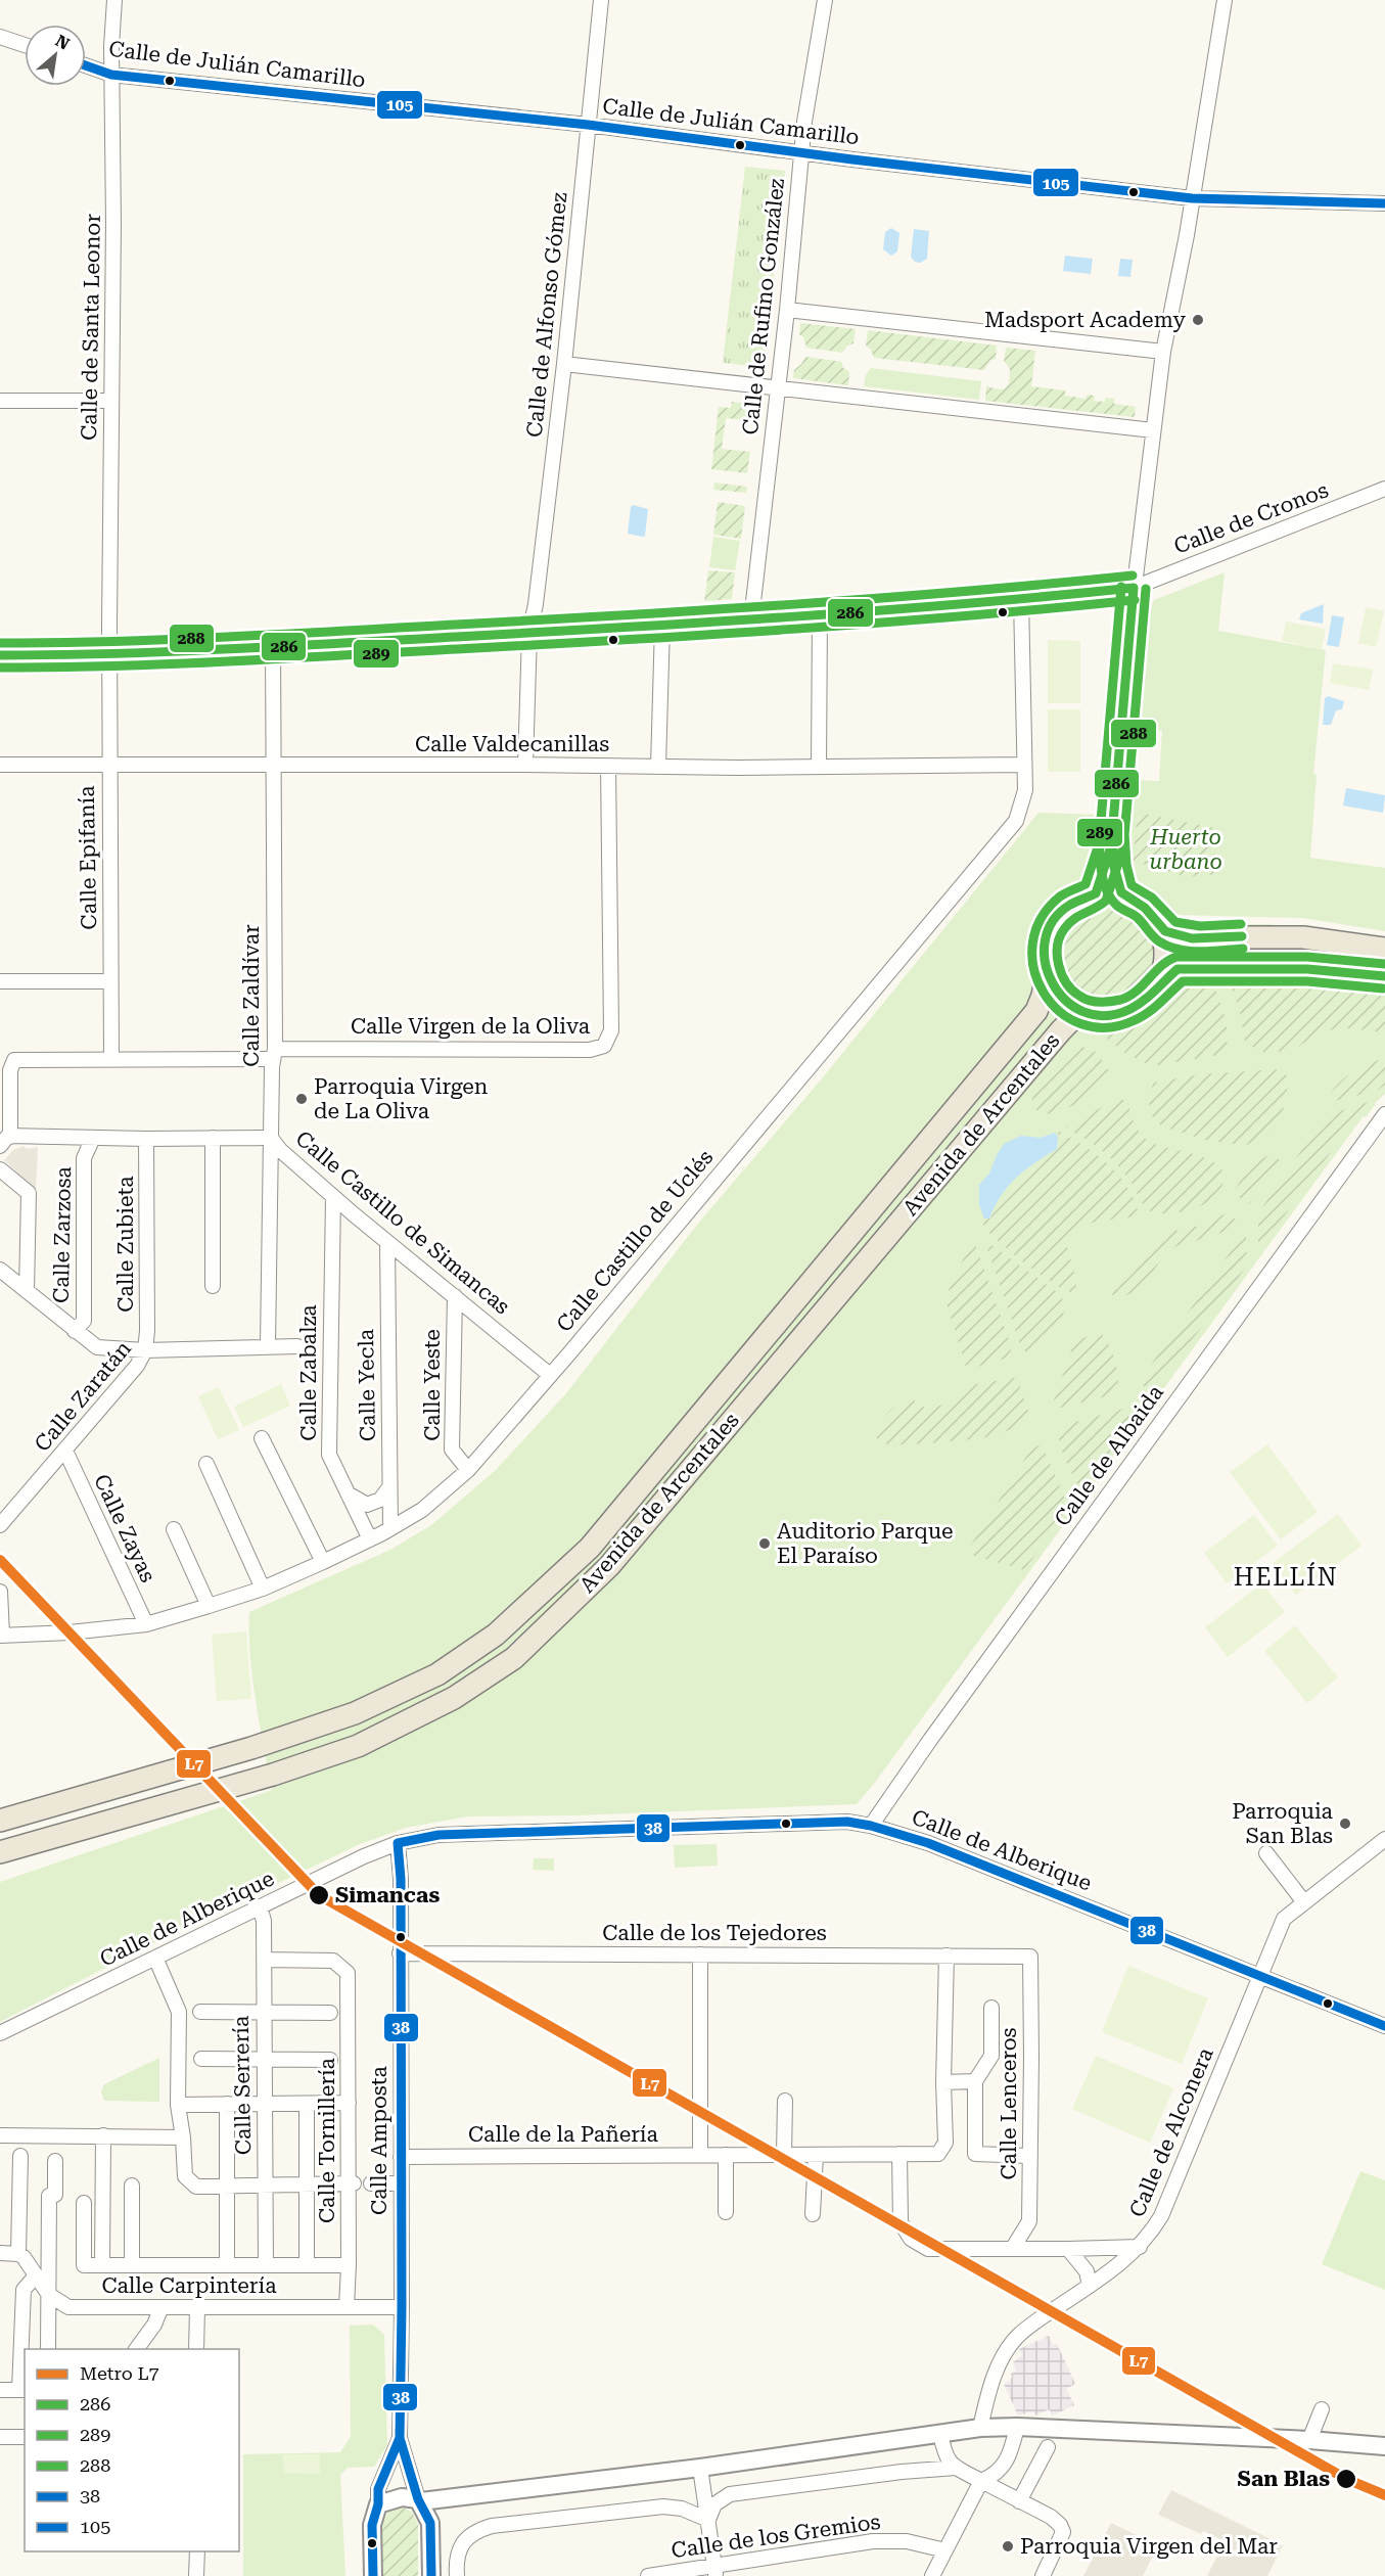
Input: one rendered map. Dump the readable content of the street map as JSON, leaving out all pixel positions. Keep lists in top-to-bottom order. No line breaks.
{"streets":{"main road":["Avenida de Arcentales"],"street":["Calle de Julián Camarillo","Calle de Rufino González","Calle de Alfonso Gómez","Calle de Santa Leonor","Calle de Cronos","Calle Valdecanillas","Calle Epifanía","Calle Zaldívar","Calle Virgen de la Oliva","Calle Castillo de Simancas","Calle Zarzosa","Calle Castillo de Uclés","Calle Zubieta","Calle Zabalza","Calle Yecla","Calle Yeste","Calle Zaratán","Calle de Albaida","Calle Zayas","Calle de Alberique","Calle de los Tejedores","Calle Serrería","Calle Lenceros","Calle de Alconera","Calle de la Pañería","Calle Tornillería","Calle Amposta","Calle Carpintería","Calle de los Gremios"]},"crossings":[["Calle de Julián Camarillo","Calle de Rufino González"],["Calle de Julián Camarillo","Calle de Alfonso Gómez"],["Calle de Julián Camarillo","Calle de Santa Leonor"],["Calle de Rufino González","Calle de Cronos"],["Calle de Alfonso Gómez","Calle de Cronos"],["Calle de Alfonso Gómez","Calle Valdecanillas"],["Calle de Santa Leonor","Calle de Cronos"],["Calle de Santa Leonor","Calle Epifanía"],["Calle de Cronos","Calle Epifanía"],["Calle de Cronos","Calle Zaldívar"],["Calle de Cronos","Calle Castillo de Uclés"],["Calle Valdecanillas","Calle Epifanía"],["Calle Valdecanillas","Calle Zaldívar"],["Calle Valdecanillas","Calle Virgen de la Oliva"],["Calle Valdecanillas","Calle Castillo de Uclés"],["Calle Epifanía","Calle Virgen de la Oliva"],["Calle Zaldívar","Calle Virgen de la Oliva"],["Calle Zaldívar","Calle Castillo de Simancas"],["Calle Zaldívar","Calle Zaratán"],["Calle Virgen de la Oliva","Calle Castillo de Simancas"],["Calle Castillo de Simancas","Calle Zarzosa"],["Calle Castillo de Simancas","Calle Castillo de Uclés"],["Calle Castillo de Simancas","Calle Zubieta"],["Calle Castillo de Simancas","Calle Zabalza"],["Calle Castillo de Simancas","Calle Yecla"],["Calle Castillo de Simancas","Calle Yeste"],["Calle Castillo de Uclés","Calle Zabalza"],["Calle Castillo de Uclés","Calle Yecla"],["Calle Castillo de Uclés","Calle Yeste"],["Calle Castillo de Uclés","Calle Zayas"],["Calle Zubieta","Calle Zaratán"],["Calle Zaratán","Calle Zayas"],["Calle de Albaida","Calle de Alberique"],["Calle de Alberique","Calle Serrería"],["Calle de Alberique","Calle de Alconera"],["Calle de Alberique","Calle Amposta"],["Calle de los Tejedores","Calle Lenceros"],["Calle de los Tejedores","Calle Amposta"],["Calle Serrería","Calle Tornillería"],["Calle de la Pañería","Calle Amposta"],["Calle Tornillería","Calle Carpintería"],["Calle Amposta","Calle Carpintería"]],"districts":["HELLÍN"],"parks":["Huerto urbano"],"places":["Madsport Academy","Parroquia Virgen de La Oliva","Auditorio Parque El Paraíso","Parroquia San Blas","Simancas","San Blas","Parroquia Virgen del Mar"],"lines":["transit line 105","transit line 288","transit line 289","transit line 286","metro line L7","transit line 38"],"legend":["Metro L7","286","289","288","38","105"],"north":"top right"}
